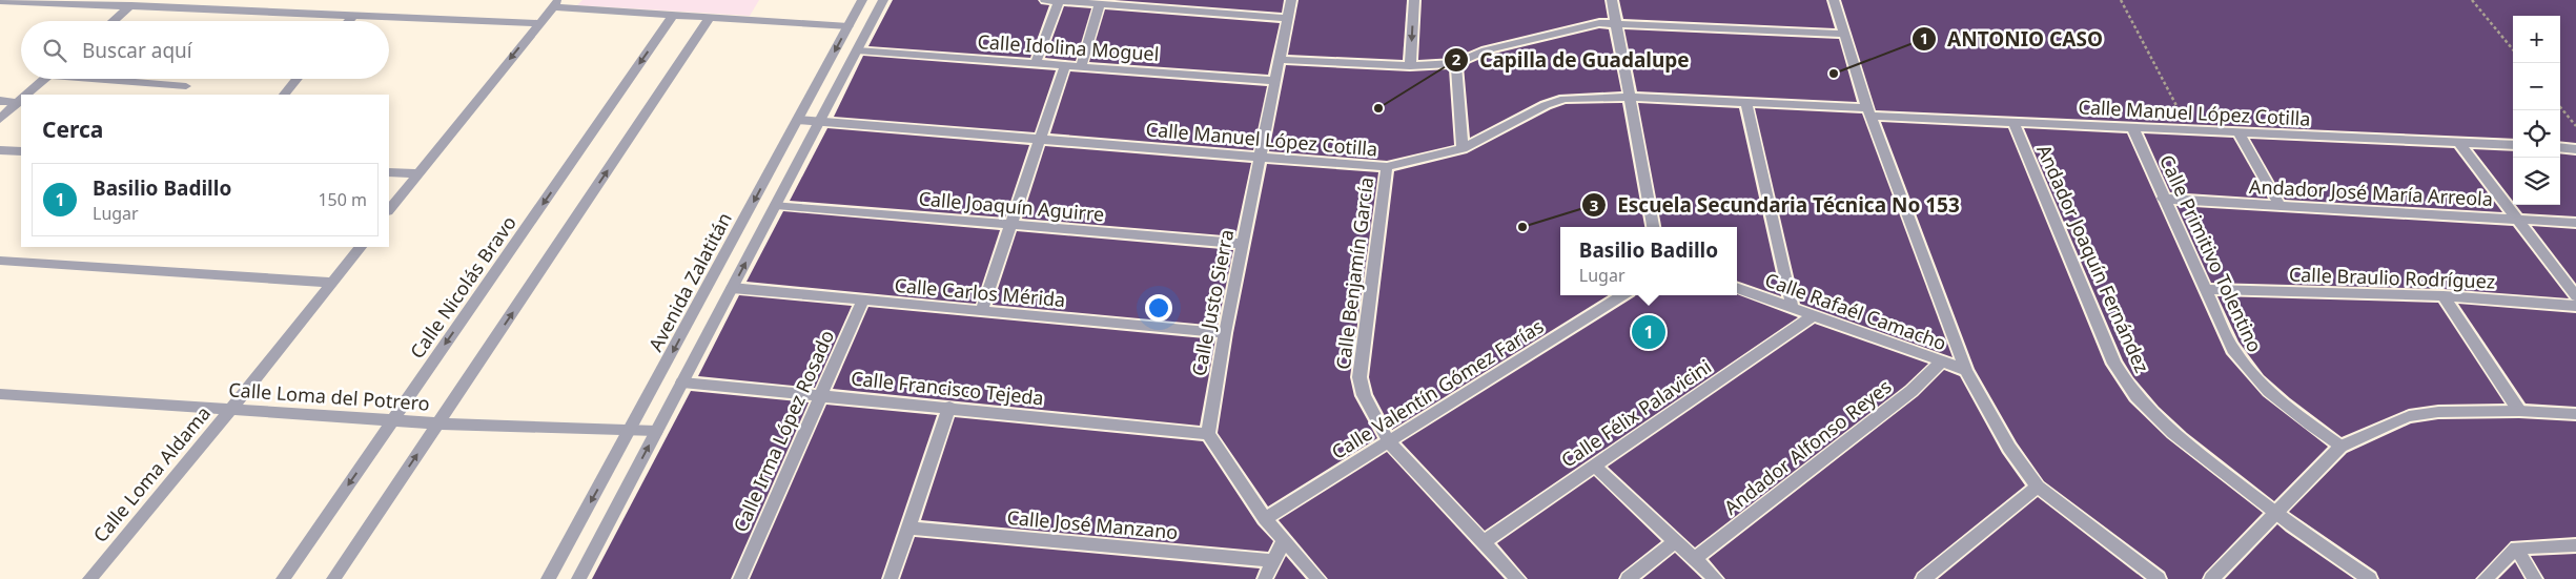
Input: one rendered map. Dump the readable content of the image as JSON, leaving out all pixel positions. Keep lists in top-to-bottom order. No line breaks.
{"streets":{"street":["Calle Idolina Moguel","Calle Manuel López Cotilla","Andador José María Arreola","Calle Joaquín Aguirre","Calle Primitivo Tolentino","Andador Joaquín Fernández","Calle Benjamín García","Calle Braulio Rodríguez","Avenida Zalatitán","Calle Nicolás Bravo","Calle Carlos Mérida","Calle Justo Sierra","Calle Rafaél Camacho","Calle Francisco Tejeda","Calle Valentín Gómez Farías","Calle Loma del Potrero","Calle Félix Palavicini","Calle Irma López Rosado","Andador Alfonso Reyes","Calle Loma Aldama","Calle José Manzano"]},"crossings":[["Calle Idolina Moguel","Calle Justo Sierra"],["Calle Manuel López Cotilla","Calle Primitivo Tolentino"],["Calle Manuel López Cotilla","Andador Joaquín Fernández"],["Calle Manuel López Cotilla","Calle Benjamín García"],["Calle Manuel López Cotilla","Avenida Zalatitán"],["Calle Manuel López Cotilla","Calle Justo Sierra"],["Andador José María Arreola","Calle Primitivo Tolentino"],["Calle Joaquín Aguirre","Calle Justo Sierra"],["Calle Primitivo Tolentino","Calle Braulio Rodríguez"],["Calle Benjamín García","Calle Valentín Gómez Farías"],["Calle Benjamín García","Calle Félix Palavicini"],["Avenida Zalatitán","Calle Loma del Potrero"],["Calle Nicolás Bravo","Calle Loma del Potrero"],["Calle Carlos Mérida","Calle Justo Sierra"],["Calle Carlos Mérida","Calle Irma López Rosado"],["Calle Justo Sierra","Calle Francisco Tejeda"],["Calle Rafaél Camacho","Calle Félix Palavicini"],["Calle Rafaél Camacho","Andador Alfonso Reyes"],["Calle Francisco Tejeda","Calle Irma López Rosado"],["Calle Loma del Potrero","Calle Loma Aldama"]],"places":["ANTONIO CASO","Capilla de Guadalupe","Escuela Secundaria Técnica No 153"],"page":{"map_buttons":["+","−"],"search":"Buscar aquí","heading":"Cerca","list":[{"mark":"1","name":"Basilio Badillo","note":"Lugar","value":"150 m"}],"popup":["Basilio Badillo","Lugar"],"pins":"1"}}
